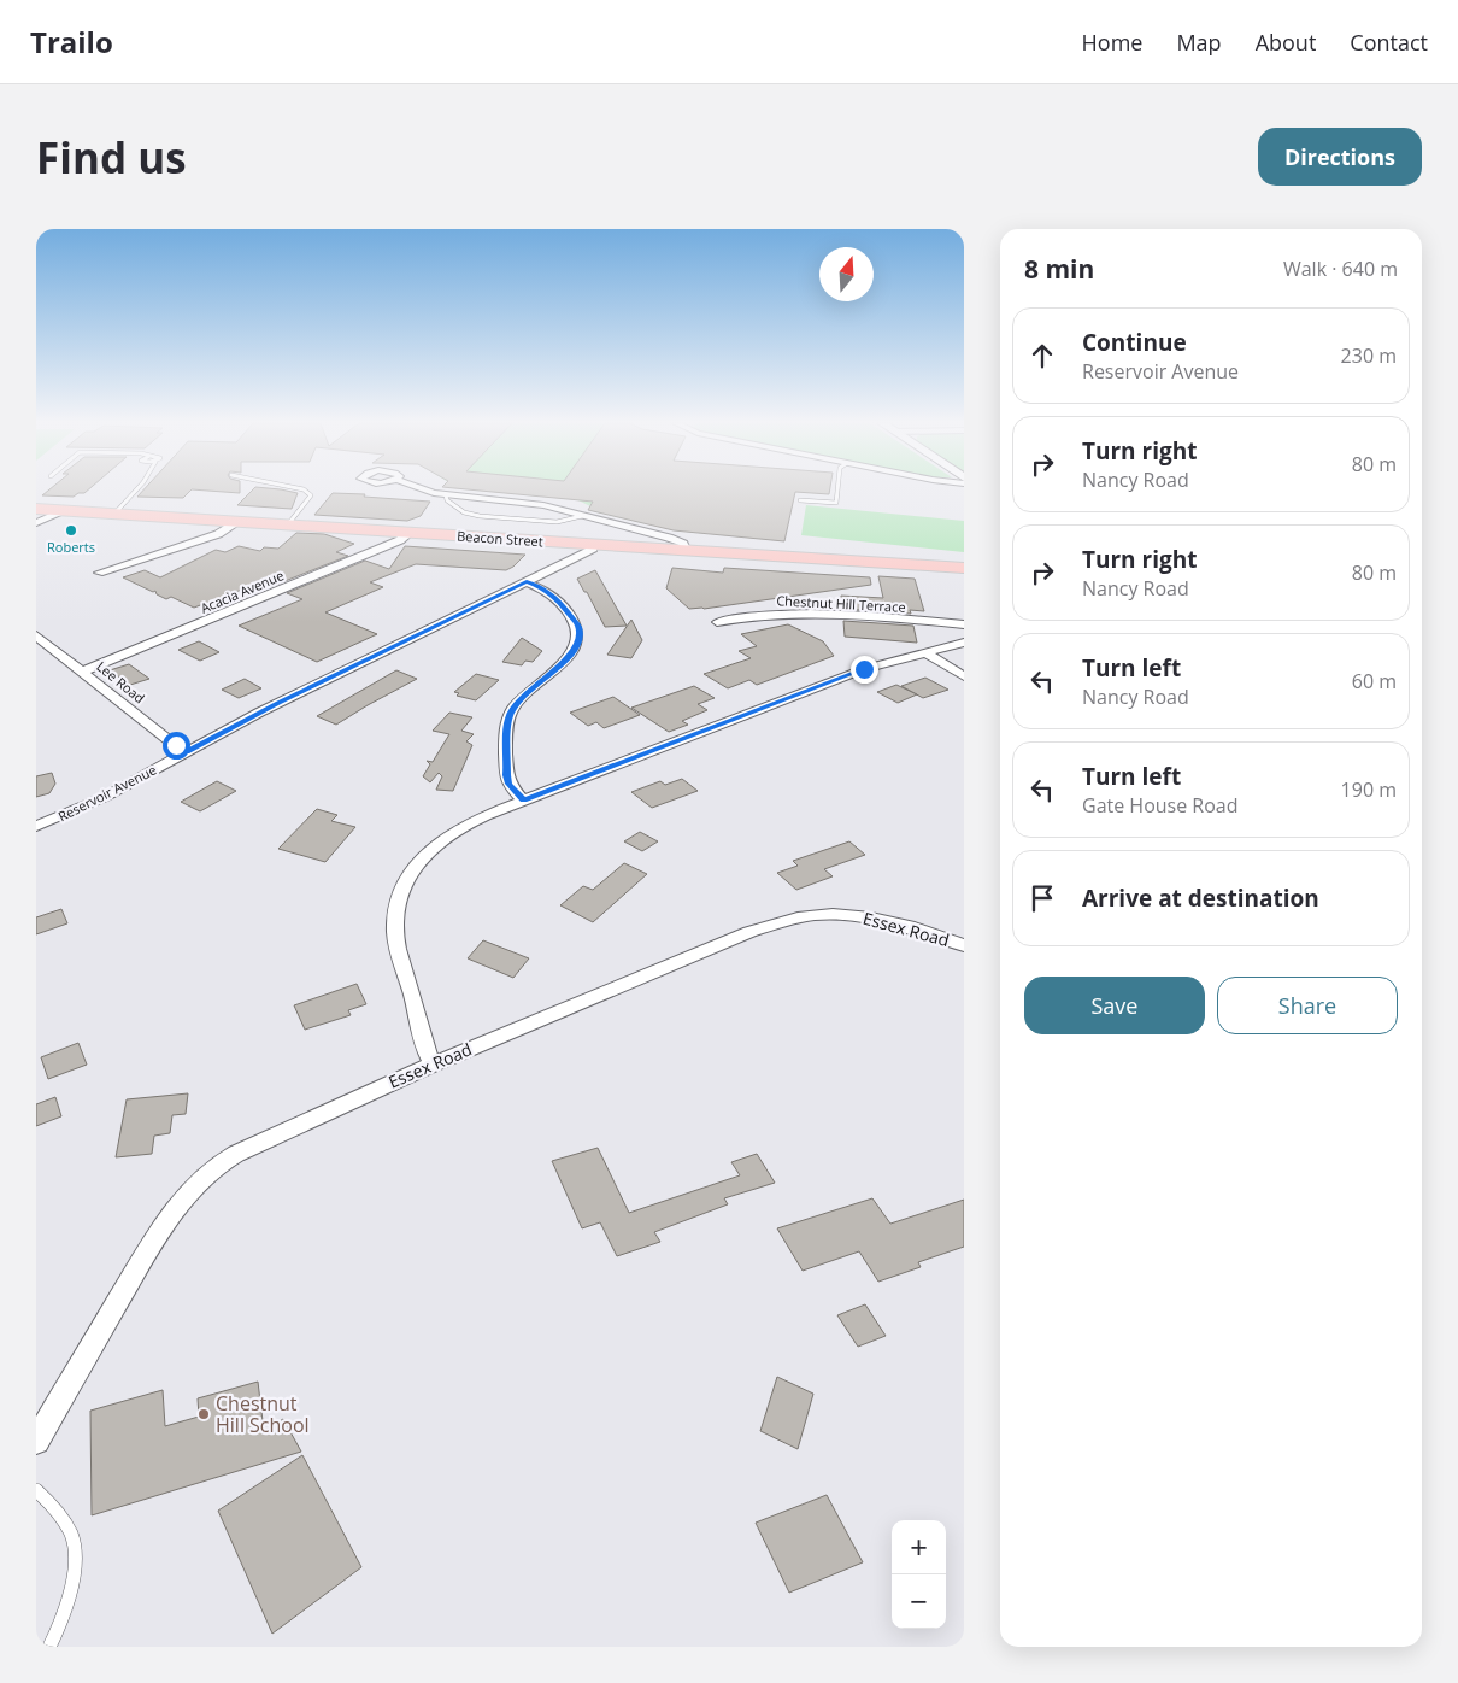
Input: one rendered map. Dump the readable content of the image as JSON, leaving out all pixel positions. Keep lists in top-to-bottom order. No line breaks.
{"streets":{"main road":["Beacon Street"],"street":["Acacia Avenue","Chestnut Hill Terrace","Lee Road","Reservoir Avenue","Essex Road"]},"crossings":[["Beacon Street","Acacia Avenue"],["Beacon Street","Reservoir Avenue"],["Acacia Avenue","Lee Road"],["Lee Road","Reservoir Avenue"]],"places":["Roberts","Chestnut Hill School"],"north":"top","page":{"header":"Trailo","nav":["Home","Map","About","Contact"],"buttons":["Directions",["Save","Share"]],"title":"Find us","heading":["8 min","Walk · 640 m"],"list":[["Continue","Reservoir Avenue","230 m"],["Turn right","Nancy Road","80 m"],["Turn right","Nancy Road","80 m"],["Turn left","Nancy Road","60 m"],["Turn left","Gate House Road","190 m"],"Arrive at destination"],"map_buttons":["+","−"]}}
